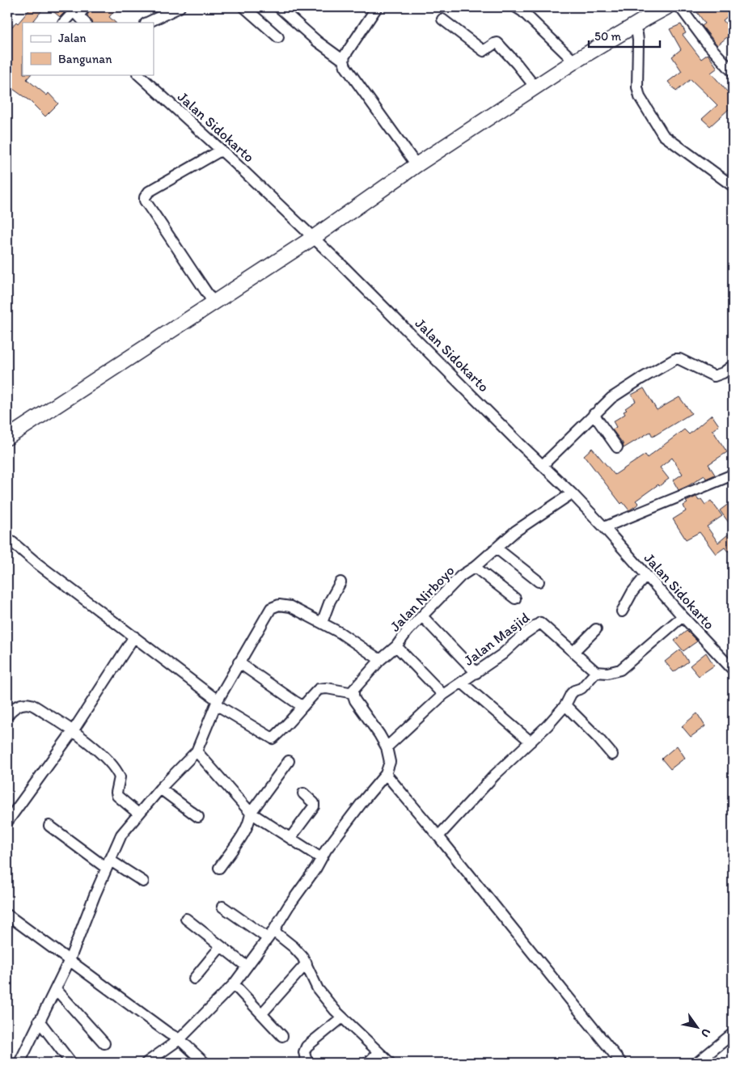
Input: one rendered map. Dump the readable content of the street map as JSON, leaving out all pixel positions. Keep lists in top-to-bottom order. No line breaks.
{"streets":{"street":["Jalan Sidokarto","Jalan Nirboyo","Jalan Masjid"]},"crossings":[["Jalan Sidokarto","Jalan Nirboyo"]],"legend":["Jalan","Bangunan"],"scale_bar":"50 m","north":"bottom right"}
